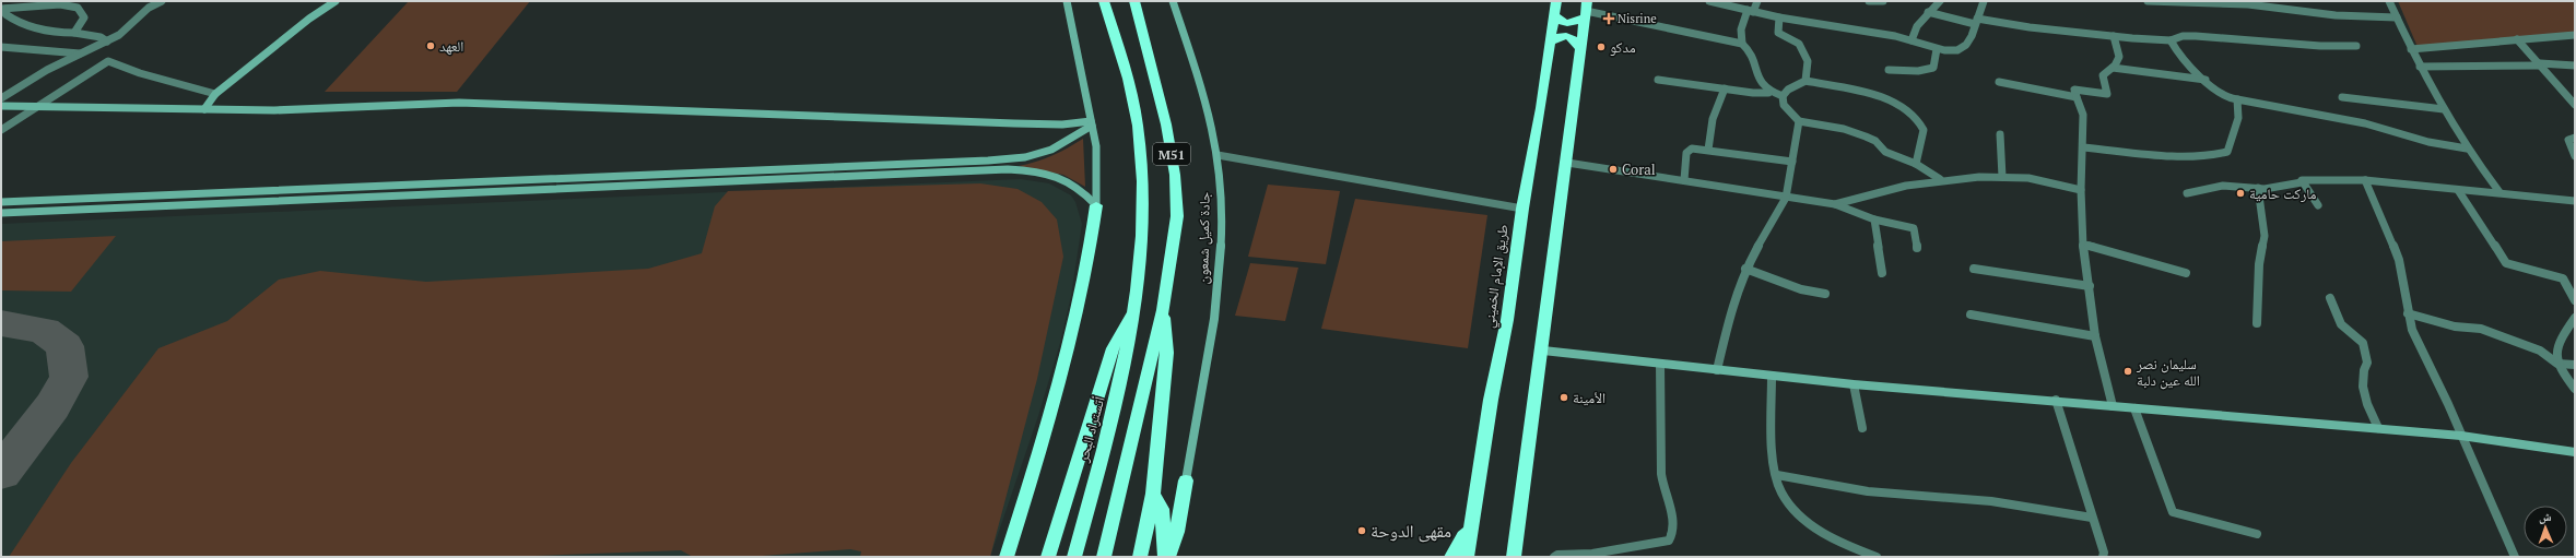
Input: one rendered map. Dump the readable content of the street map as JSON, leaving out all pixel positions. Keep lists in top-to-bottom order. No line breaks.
{"streets":{"highway":["M51","جادة كميل شمعون","طريق الإمام الخميني","أتستراد البحر"]},"crossings":[["M51","جادة كميل شمعون"],["M51","أتستراد البحر"]],"places":{"health":["Nisrine"],"other":["العهد","مدكو","Coral","ماركت حامية","سليمان نصر الله عين دلبة","الأمينة","مقهى الدوحة"]},"north":"top"}
